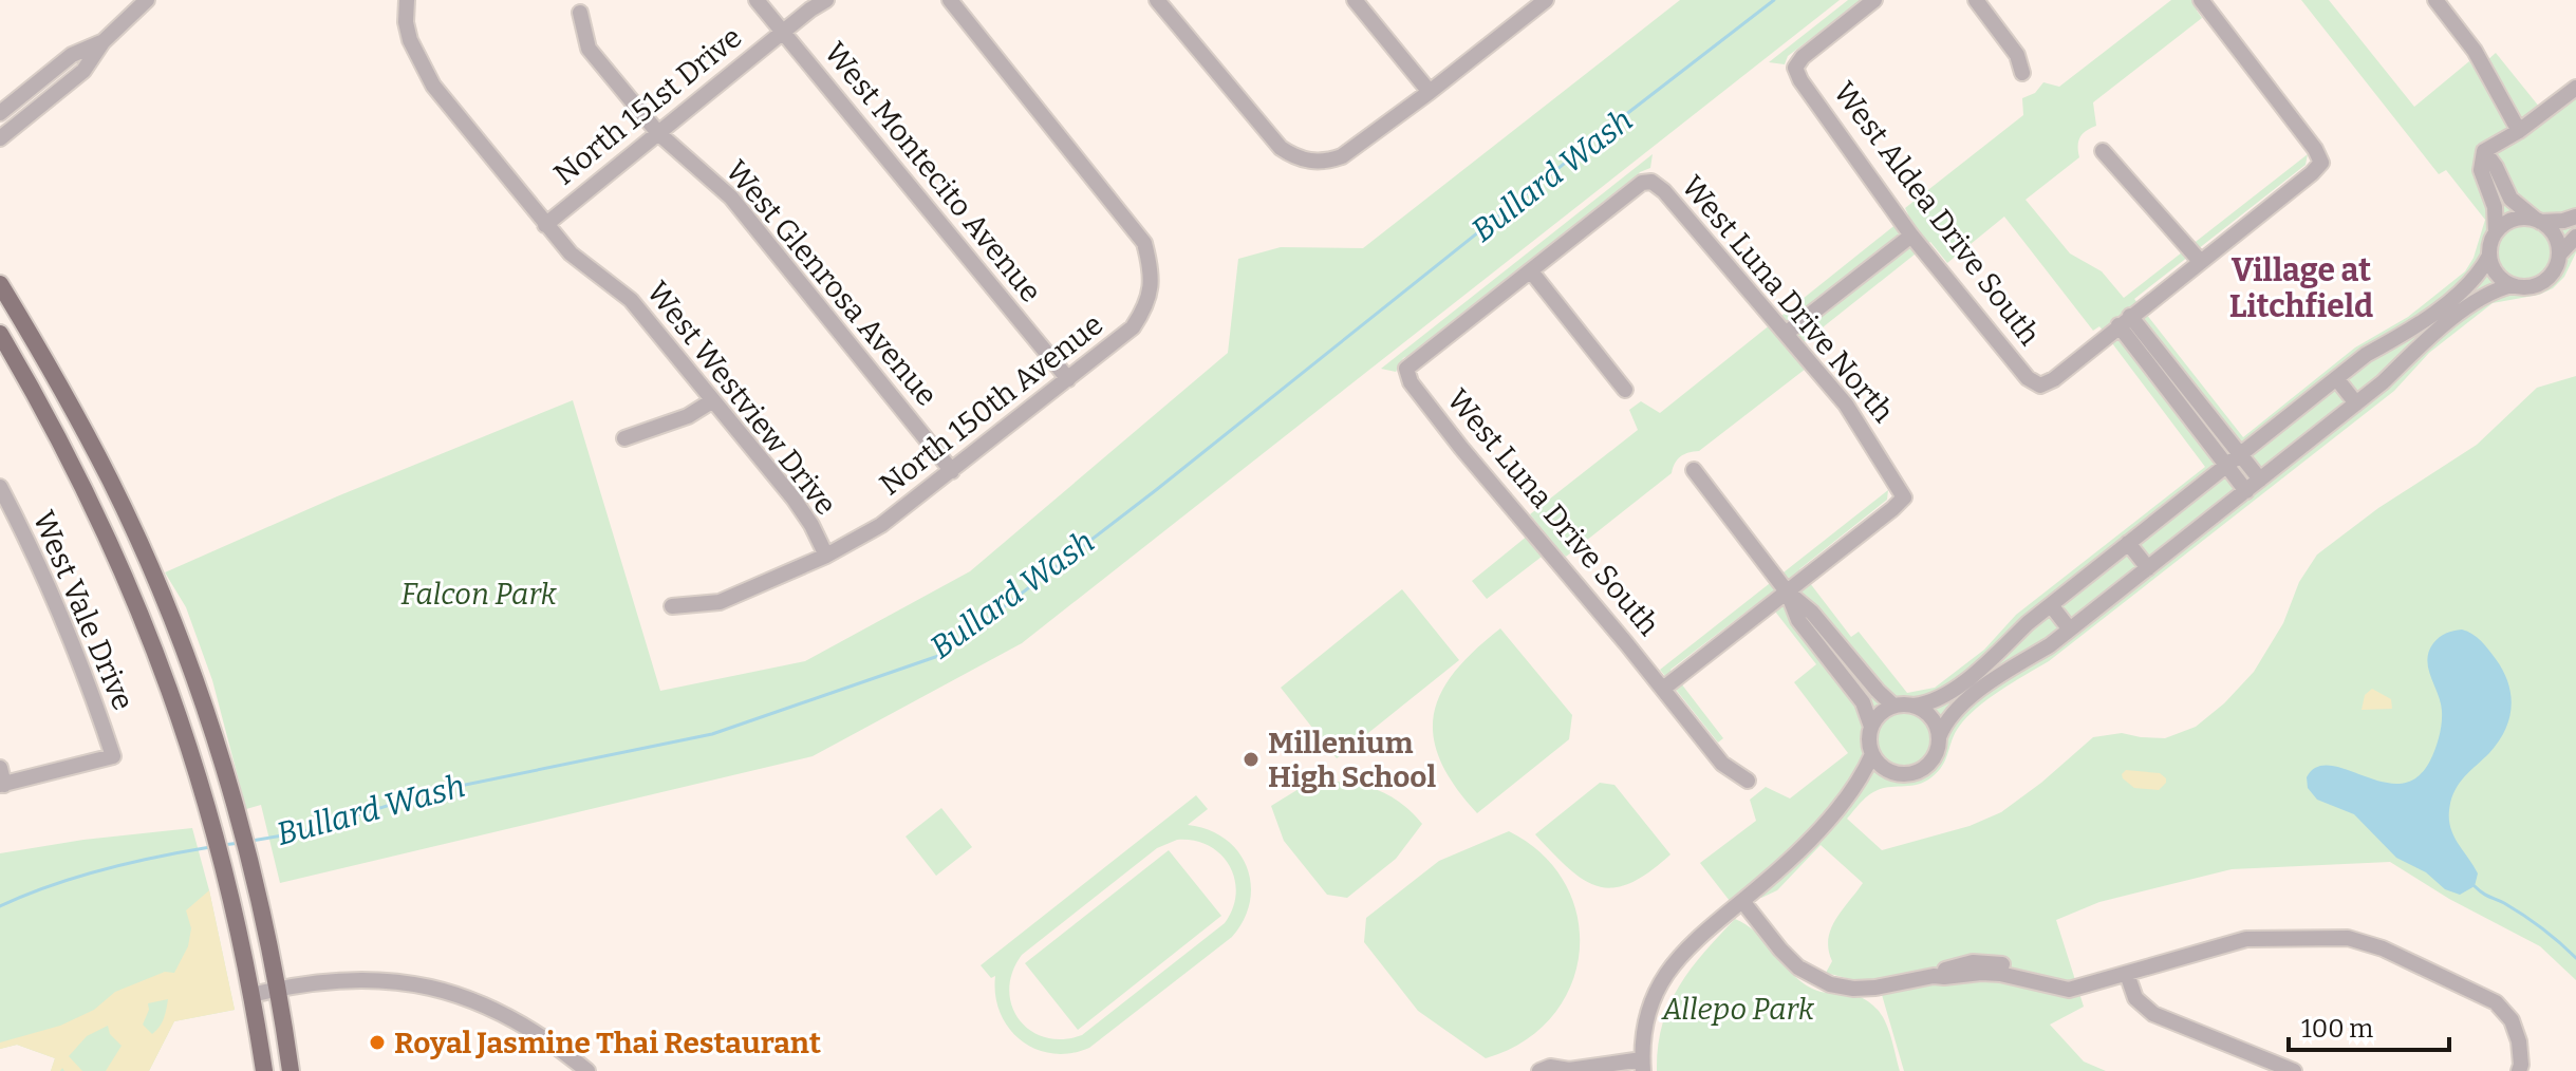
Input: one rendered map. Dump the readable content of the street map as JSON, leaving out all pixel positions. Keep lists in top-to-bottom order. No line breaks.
{"streets":{"street":["North 151st Drive","West Montecito Avenue","West Aldea Drive South","West Glenrosa Avenue","West Luna Drive North","West Westview Drive","North 150th Avenue","West Luna Drive South","West Vale Drive"]},"crossings":[["North 151st Drive","West Montecito Avenue"],["North 151st Drive","West Glenrosa Avenue"],["North 151st Drive","West Westview Drive"],["West Montecito Avenue","North 150th Avenue"],["West Glenrosa Avenue","North 150th Avenue"],["West Luna Drive North","West Luna Drive South"],["West Westview Drive","North 150th Avenue"]],"districts":["Village at Litchfield"],"water":["Bullard Wash"],"parks":["Falcon Park","Allepo Park"],"places":["Millenium High School","Royal Jasmine Thai Restaurant"],"scale_bar":"100 m"}
